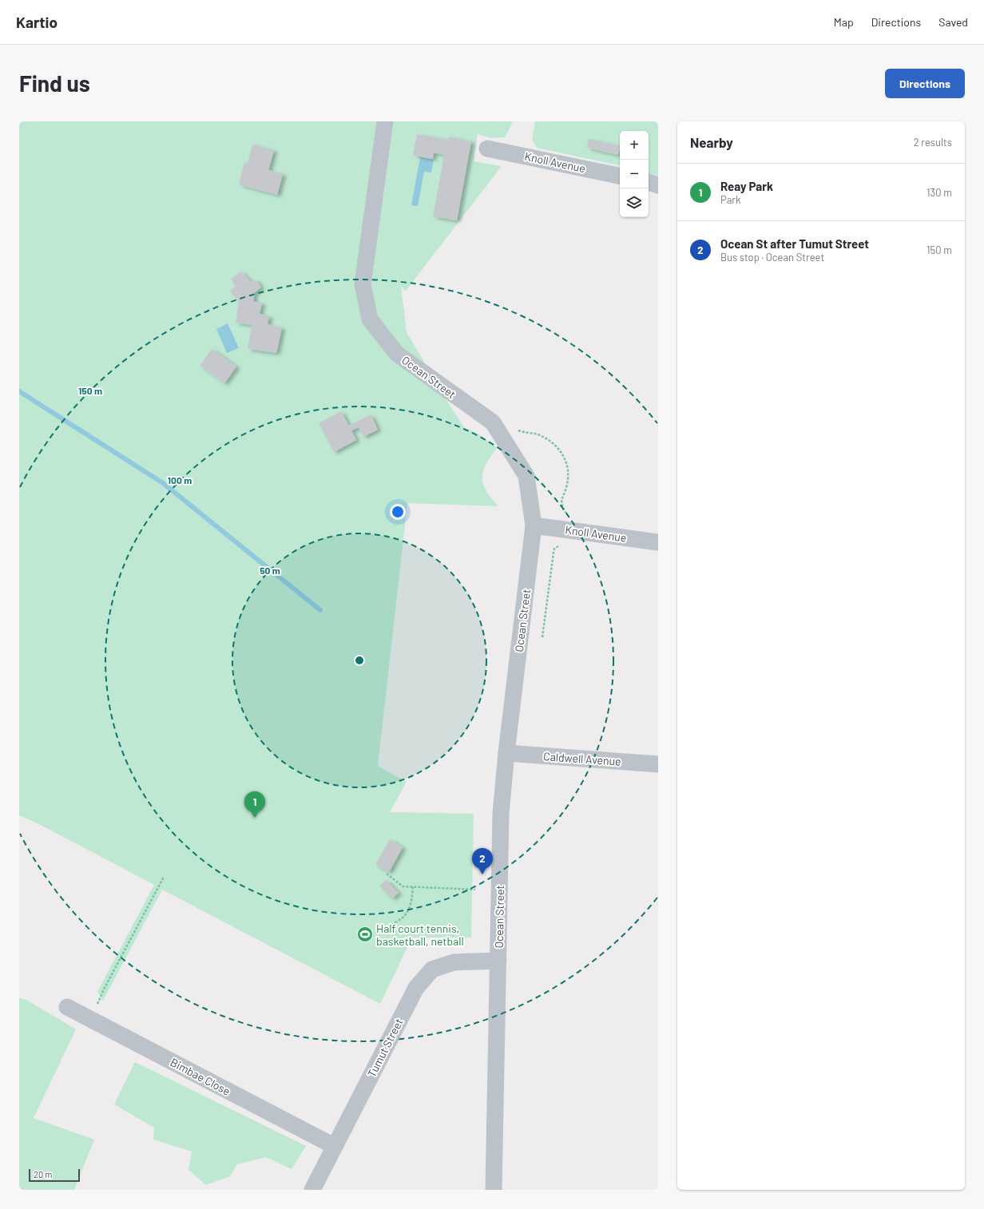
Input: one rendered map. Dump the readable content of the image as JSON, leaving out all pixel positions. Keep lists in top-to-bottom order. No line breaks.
{"streets":{"street":["Knoll Avenue","Ocean Street","Caldwell Avenue","Tumut Street","Bimbae Close"]},"crossings":[["Knoll Avenue","Ocean Street"],["Ocean Street","Caldwell Avenue"],["Ocean Street","Tumut Street"],["Tumut Street","Bimbae Close"]],"places":{"sports":["Half court tennis, basketball, netball"]},"scale_bar":"20 m","page":{"header":"Kartio","nav":["Map","Directions","Saved"],"buttons":"Directions","title":"Find us","heading":["Nearby","2 results"],"map_buttons":["+","−"],"list":[{"mark":"1","name":"Reay Park","note":"Park","value":"130 m"},{"mark":"2","name":"Ocean St after Tumut Street","note":"Bus stop · Ocean Street","value":"150 m"}],"pins":["1","2"],"scale":"20 m"},"rings":["150 m","100 m","50 m"]}
